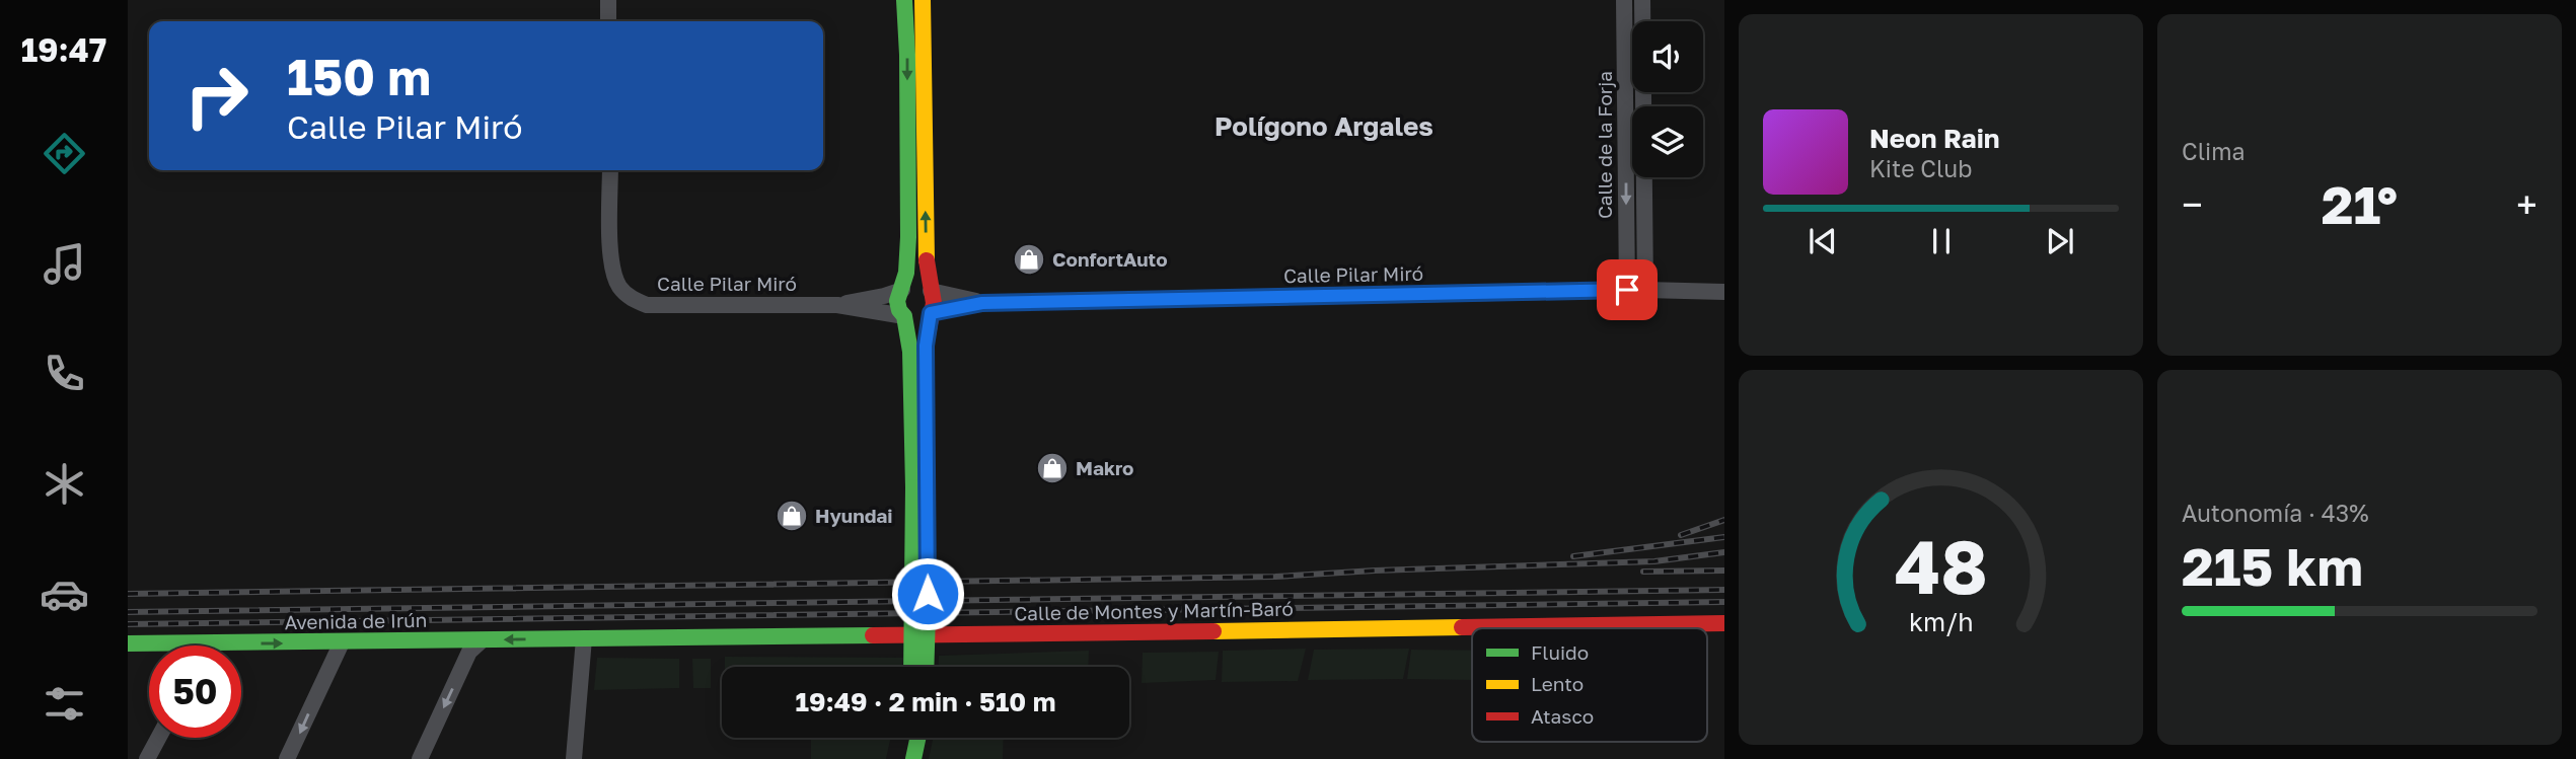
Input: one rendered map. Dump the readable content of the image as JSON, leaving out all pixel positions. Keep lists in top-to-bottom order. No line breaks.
{"streets":{"street":["Calle de la Forja","Calle Pilar Miró","Calle de Montes y Martín-Baró","Avenida de Irún"]},"crossings":[["Calle de la Forja","Calle Pilar Miró"],["Calle de Montes y Martín-Baró","Avenida de Irún"]],"districts":["Polígono Argales"],"places":{"shop":["ConfortAuto","Makro","Hyundai"]},"legend":["Fluido","Lento","Atasco"],"page":{"tabs":"19:47","tile":["Clima",["Autonomía · 43%","215 km"]],"turn":["150 m","Calle Pilar Miró"],"song":["Neon Rain","Kite Club"],"heat":["−","21°","+"],"limit":"50","trip":"19:49 · 2 min · 510 m","gauge":["48","km/h"]}}
